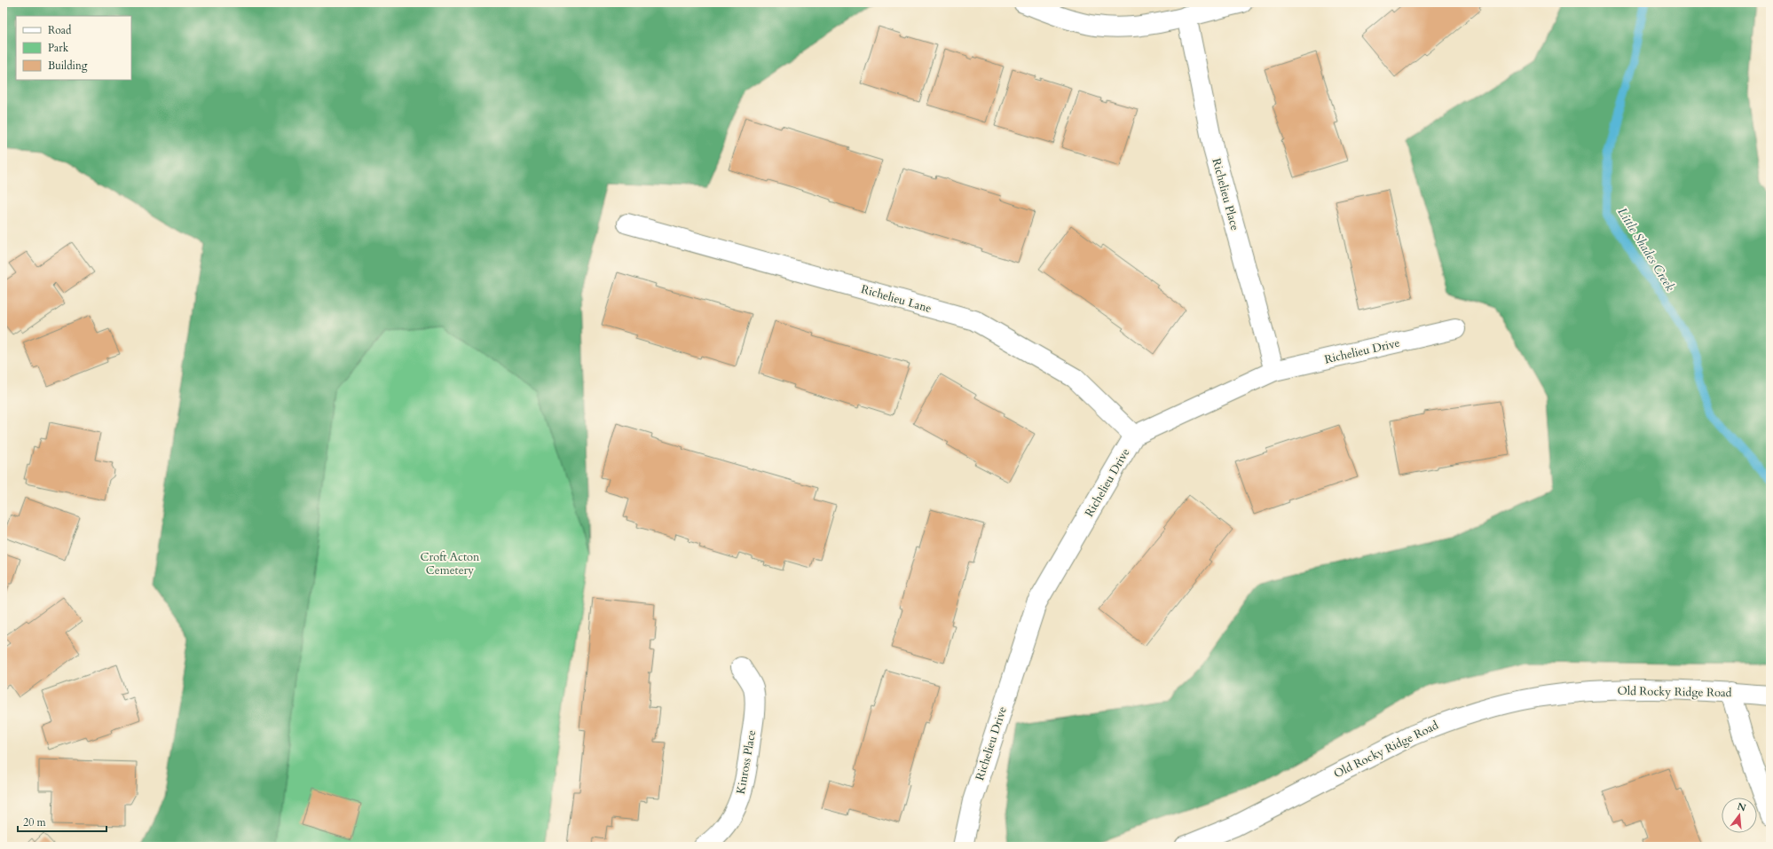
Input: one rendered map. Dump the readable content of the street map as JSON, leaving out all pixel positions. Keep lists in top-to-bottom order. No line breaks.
{"streets":{"street":["Richelieu Place","Richelieu Lane","Richelieu Drive","Old Rocky Ridge Road","Kinross Place"]},"crossings":[["Richelieu Place","Richelieu Drive"],["Richelieu Lane","Richelieu Drive"]],"water":["Little Shades Creek"],"parks":["Croft Acton Cemetery"],"legend":["Road","Park","Building"],"scale_bar":"20 m","north":"top"}
